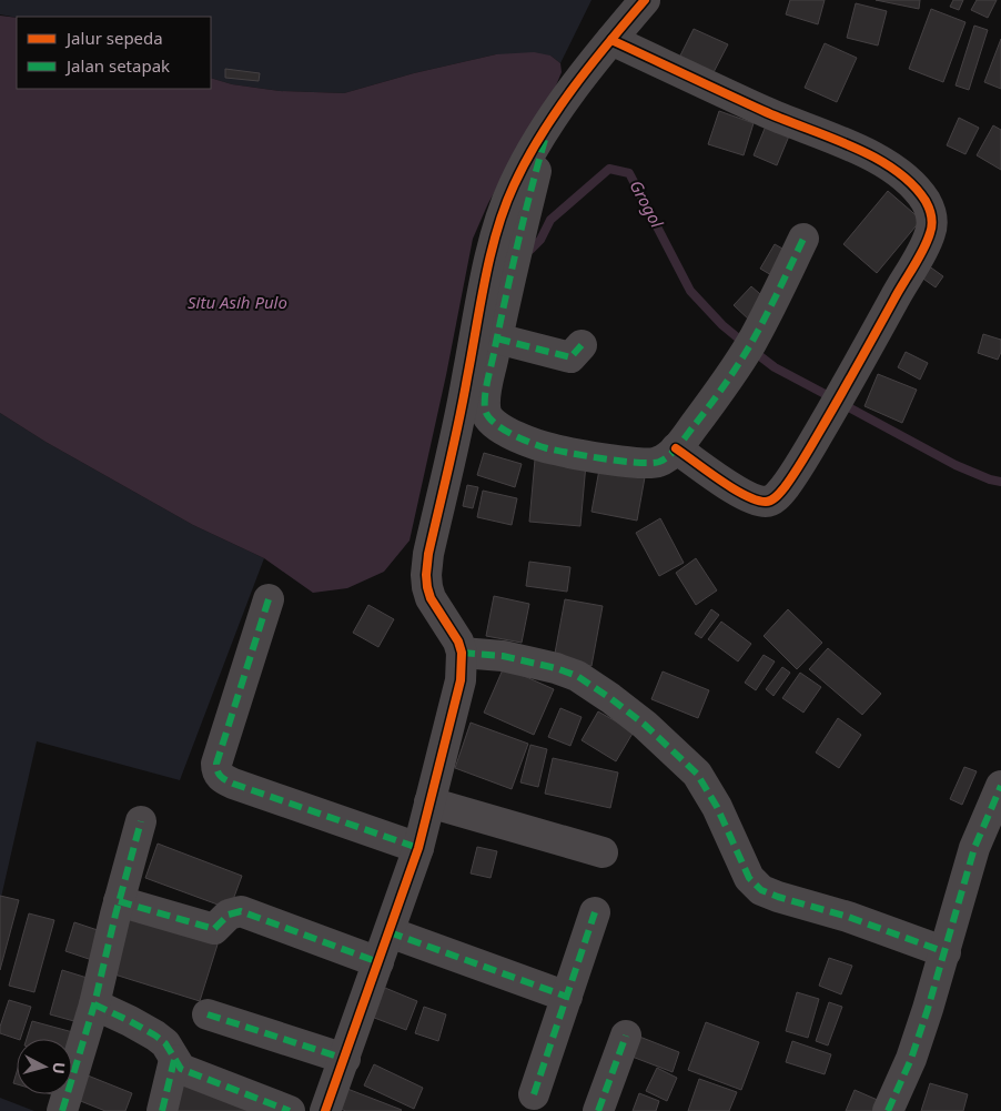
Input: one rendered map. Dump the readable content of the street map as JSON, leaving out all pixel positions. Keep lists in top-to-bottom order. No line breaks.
{"water":["Grogol","Situ Asih Pulo"],"legend":["Jalur sepeda","Jalan setapak"],"north":"right"}
